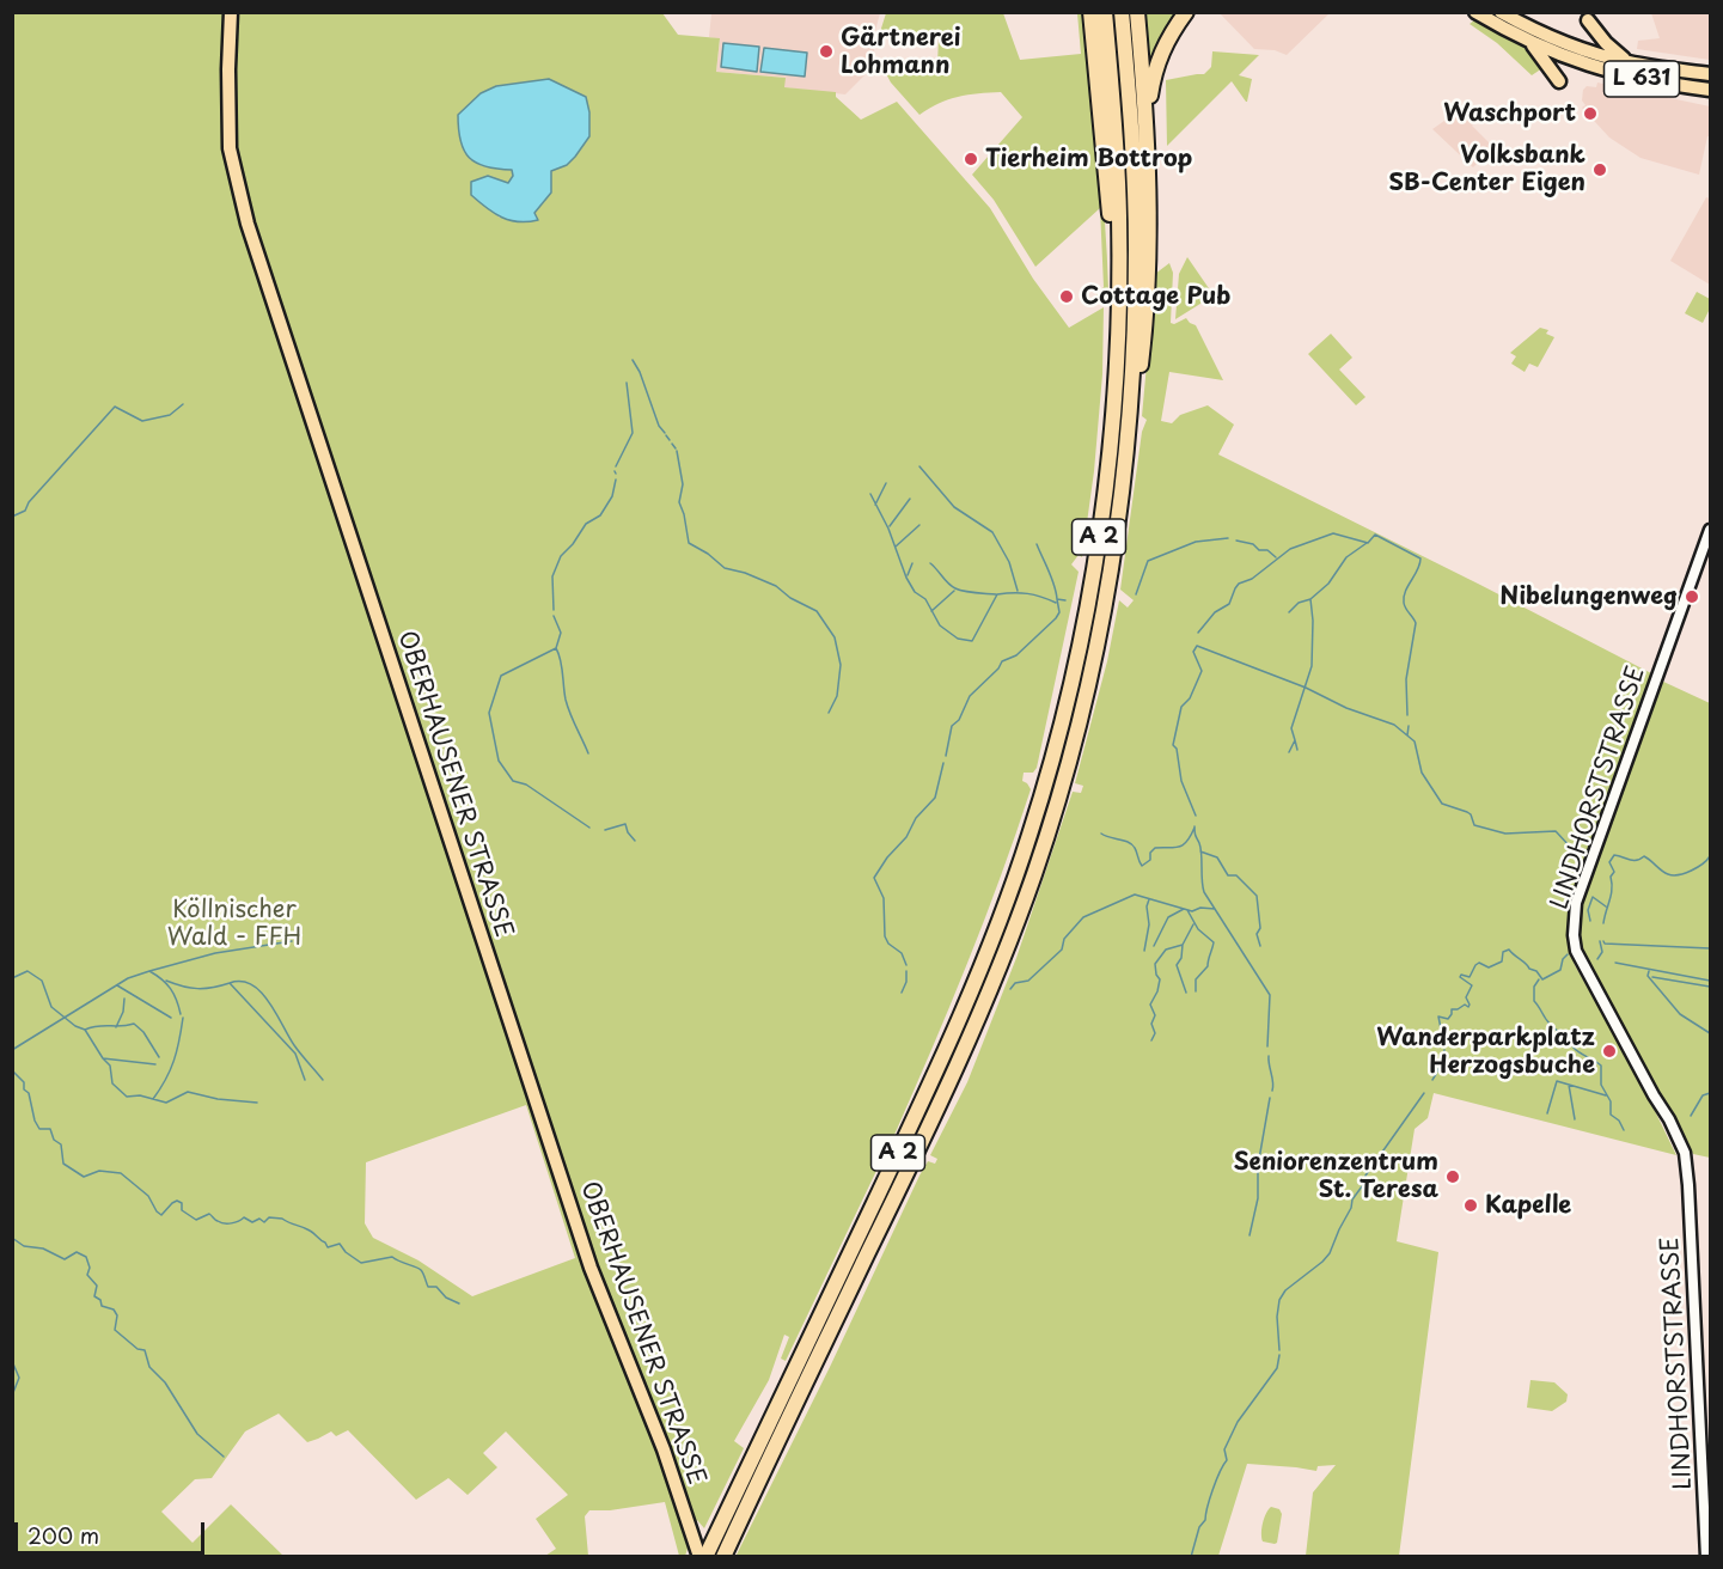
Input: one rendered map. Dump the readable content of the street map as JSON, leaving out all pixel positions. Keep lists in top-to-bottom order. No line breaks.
{"streets":{"highway":["A 2"],"main road":["L 631","OBERHAUSENER STRASSE"],"street":["LINDHORSTSTRASSE"]},"parks":["Köllnischer Wald - FFH"],"places":["Gärtnerei Lohmann","Waschport","Tierheim Bottrop","Volksbank SB-Center Eigen","Cottage Pub","Nibelungenweg","Wanderparkplatz Herzogsbuche","Seniorenzentrum St. Teresa","Kapelle"],"scale_bar":"200 m"}
